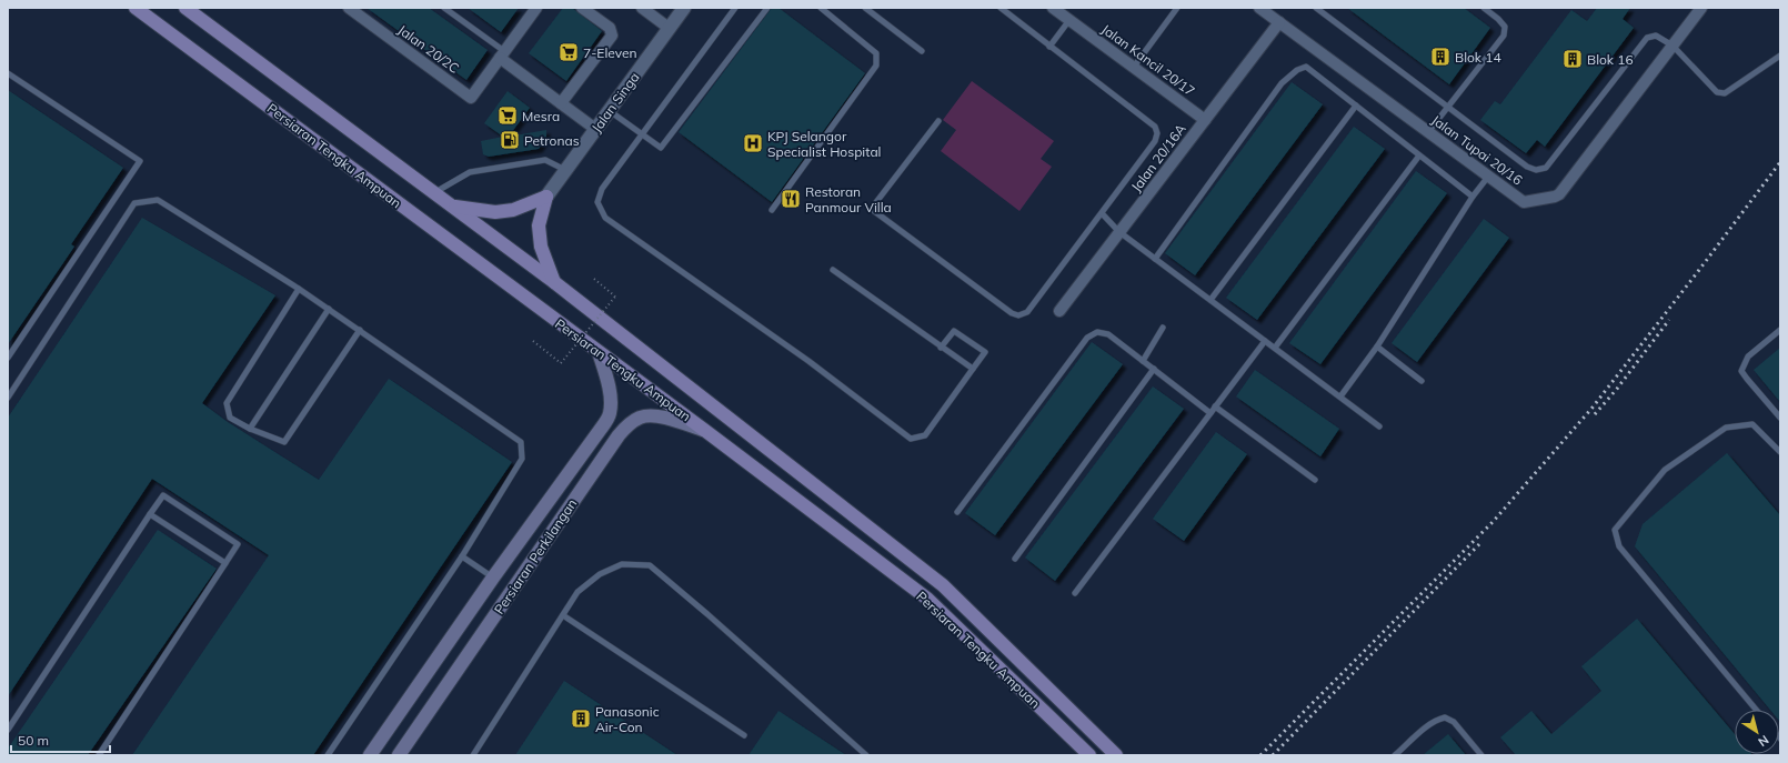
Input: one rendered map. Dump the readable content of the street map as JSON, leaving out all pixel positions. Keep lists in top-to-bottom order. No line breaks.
{"streets":{"main road":["Persiaran Tengku Ampuan","Persiaran Perkilangan"],"street":["Jalan 20/2C","Jalan Kancil 20/17","Jalan Singa","Jalan Tupai 20/16","Jalan 20/16A"]},"crossings":[["Jalan Kancil 20/17","Jalan 20/16A"],["Jalan Tupai 20/16","Jalan 20/16A"],["Persiaran Tengku Ampuan","Persiaran Perkilangan"]],"places":{"supermarket":["7-Eleven","Mesra"],"building":["Blok 14","Blok 16","Panasonic Air-Con"],"fuel station":["Petronas"],"hospital":["KPJ Selangor Specialist Hospital"],"restaurant":["Restoran Panmour Villa"]},"scale_bar":"50 m","north":"bottom right"}
